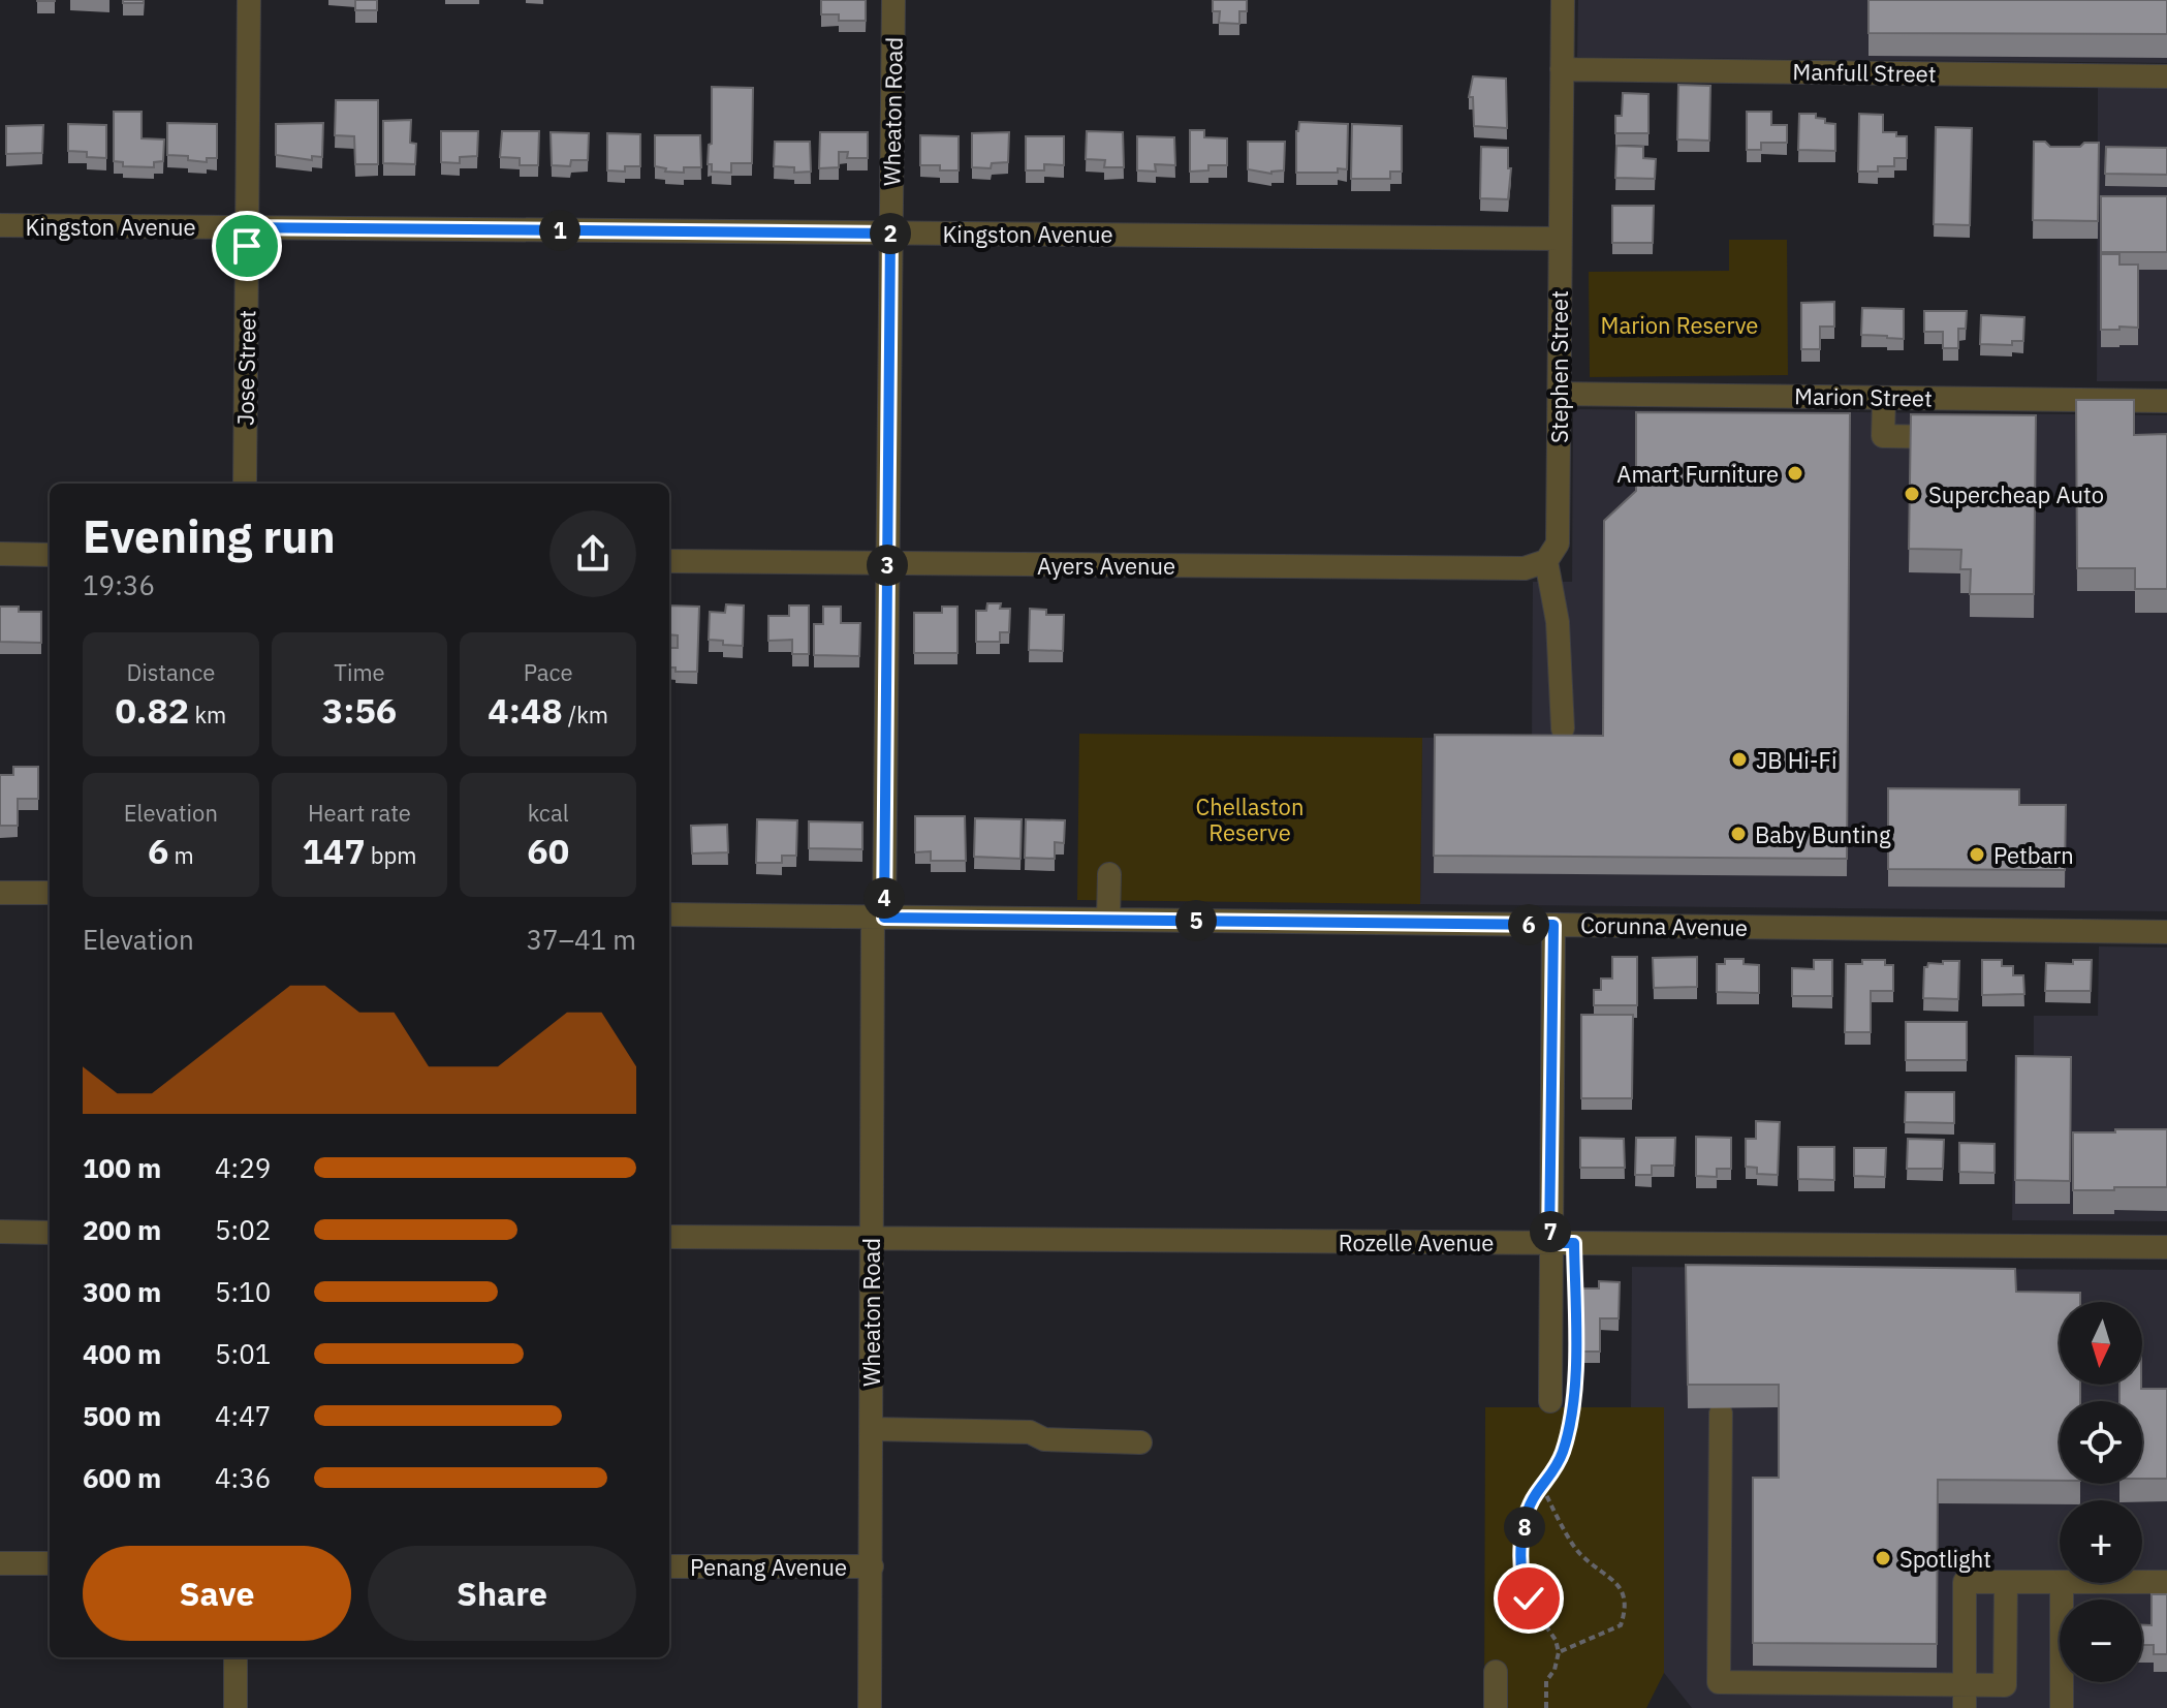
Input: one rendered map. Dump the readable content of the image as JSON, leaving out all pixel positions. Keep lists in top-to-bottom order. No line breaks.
{"streets":{"street":["Manfull Street","Wheaton Road","Kingston Avenue","Stephen Street","Jose Street","Marion Street","Ayers Avenue","Corunna Avenue","Rozelle Avenue","Penang Avenue"]},"crossings":[["Manfull Street","Stephen Street"],["Wheaton Road","Kingston Avenue"],["Wheaton Road","Ayers Avenue"],["Wheaton Road","Corunna Avenue"],["Wheaton Road","Rozelle Avenue"],["Wheaton Road","Penang Avenue"],["Kingston Avenue","Stephen Street"],["Kingston Avenue","Jose Street"],["Stephen Street","Marion Street"],["Stephen Street","Ayers Avenue"]],"parks":["Marion Reserve","Chellaston Reserve"],"places":["Amart Furniture","Supercheap Auto","JB Hi-Fi","Baby Bunting","Petbarn","Spotlight"],"north":"bottom","page":{"pins":["1","2","3","4","5","6","7","8"],"heading":["Evening run","19:36"],"stats":[["Distance","0.82 km"],["Time","3:56"],["Pace","4:48 /km"],["Elevation","6 m"],["Heart rate","147 bpm"],["kcal","60"]],"chart":["Elevation","37–41 m"],"list":[{"name":"100 m","note":"4:29"},{"name":"200 m","note":"5:02"},{"name":"300 m","note":"5:10"},{"name":"400 m","note":"5:01"},{"name":"500 m","note":"4:47"},{"name":"600 m","note":"4:36"}],"map_buttons":["+","−"],"buttons":["Save","Share"]}}
